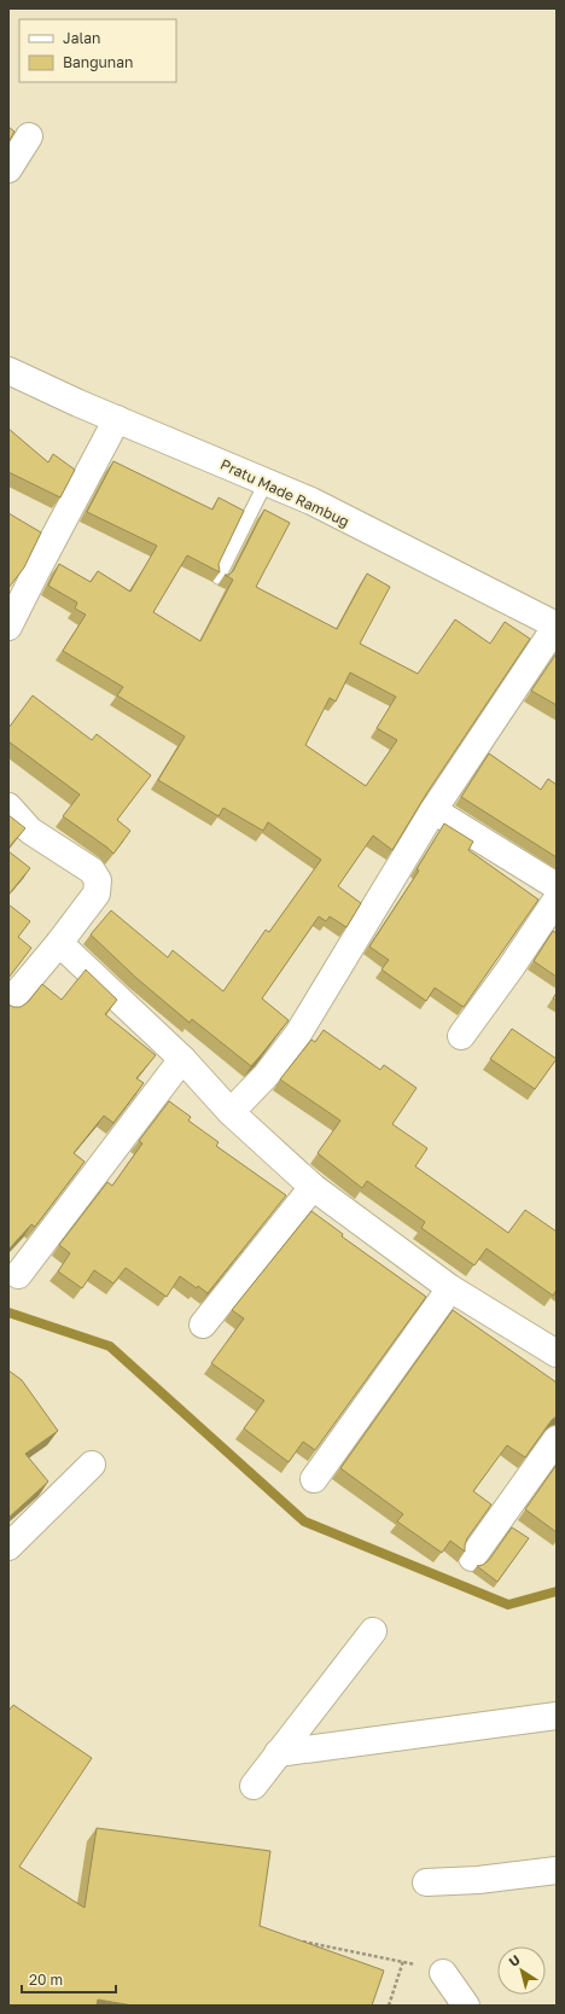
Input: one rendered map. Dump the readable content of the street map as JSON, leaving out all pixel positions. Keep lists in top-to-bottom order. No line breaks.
{"streets":{"street":["Pratu Made Rambug"]},"legend":["Jalan","Bangunan"],"scale_bar":"20 m","north":"top left"}
